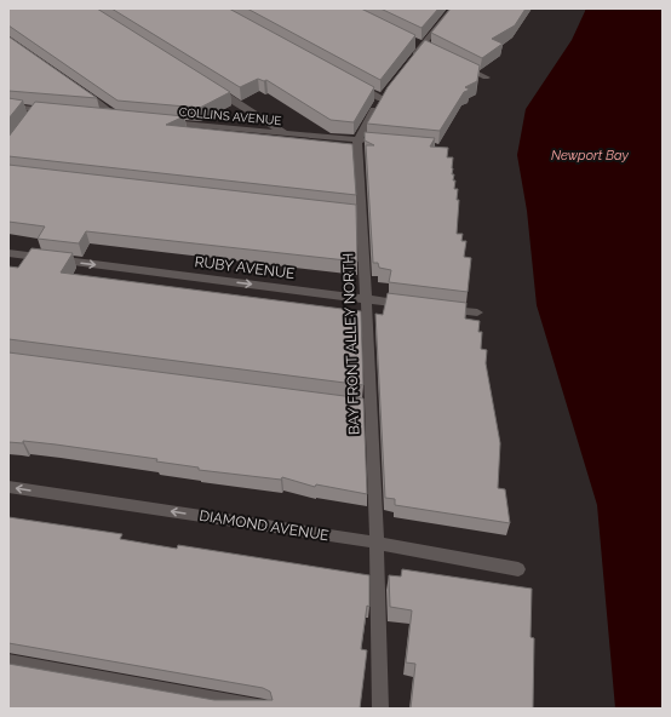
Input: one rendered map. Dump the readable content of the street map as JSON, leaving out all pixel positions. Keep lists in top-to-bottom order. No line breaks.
{"streets":{"street":["COLLINS AVENUE","RUBY AVENUE","BAY FRONT ALLEY NORTH","DIAMOND AVENUE"]},"crossings":[["COLLINS AVENUE","BAY FRONT ALLEY NORTH"],["RUBY AVENUE","BAY FRONT ALLEY NORTH"],["BAY FRONT ALLEY NORTH","DIAMOND AVENUE"]],"one_way":["RUBY AVENUE","DIAMOND AVENUE"],"water":["Newport Bay"]}
